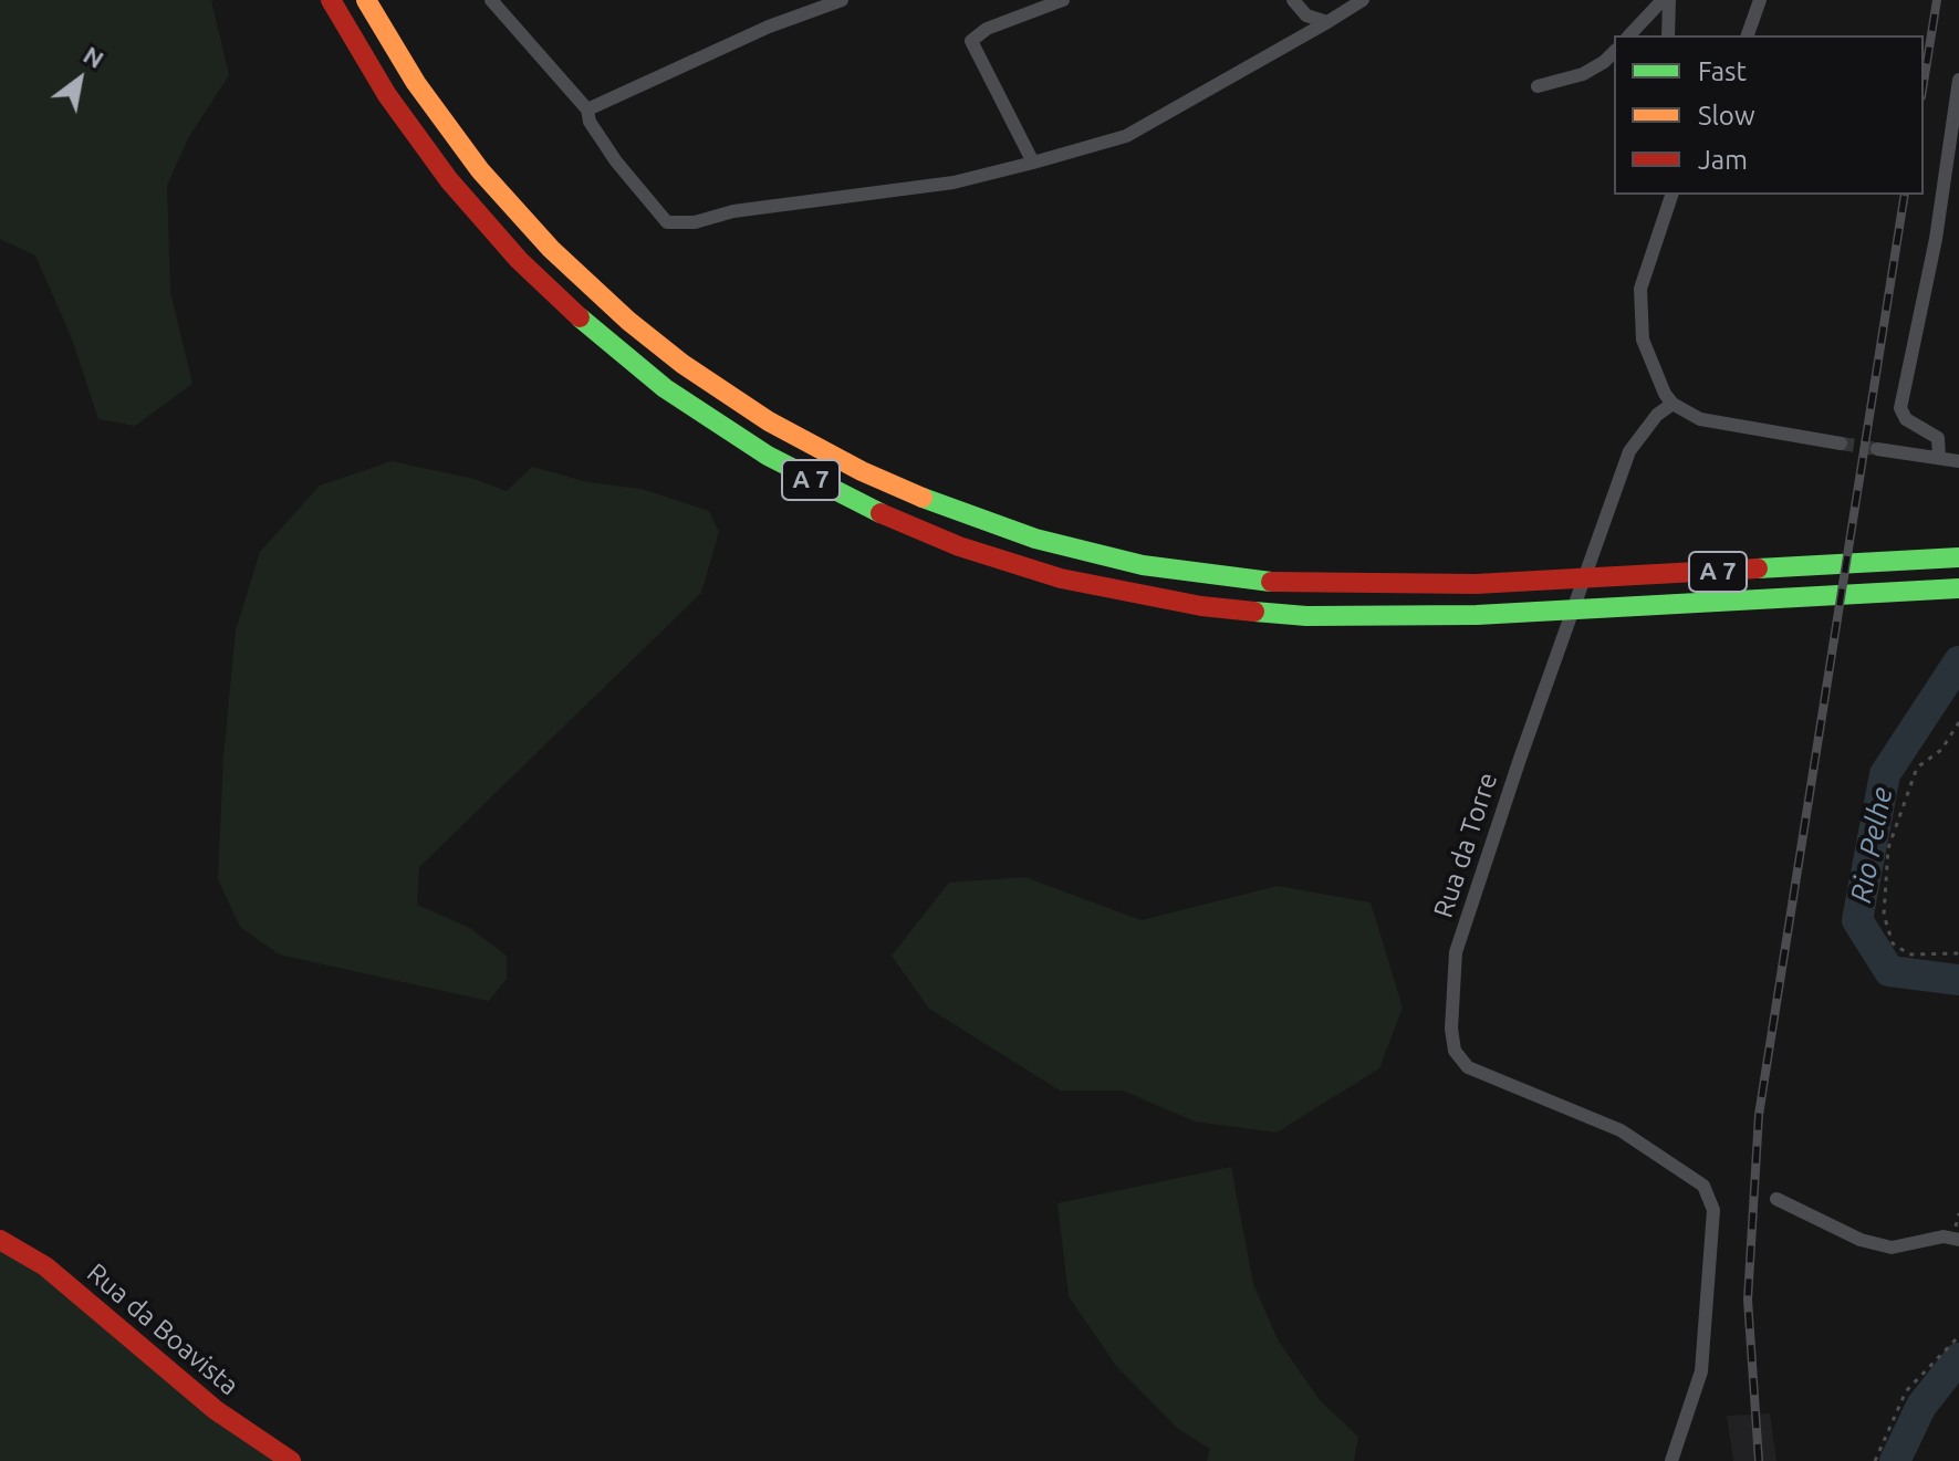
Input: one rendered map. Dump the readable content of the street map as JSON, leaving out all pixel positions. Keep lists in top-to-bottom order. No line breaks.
{"streets":{"main road":["A 7","Rua da Boavista"],"street":["Rua da Torre"]},"water":["Rio Pelhe"],"legend":["Fast","Slow","Jam"],"north":"top right"}
